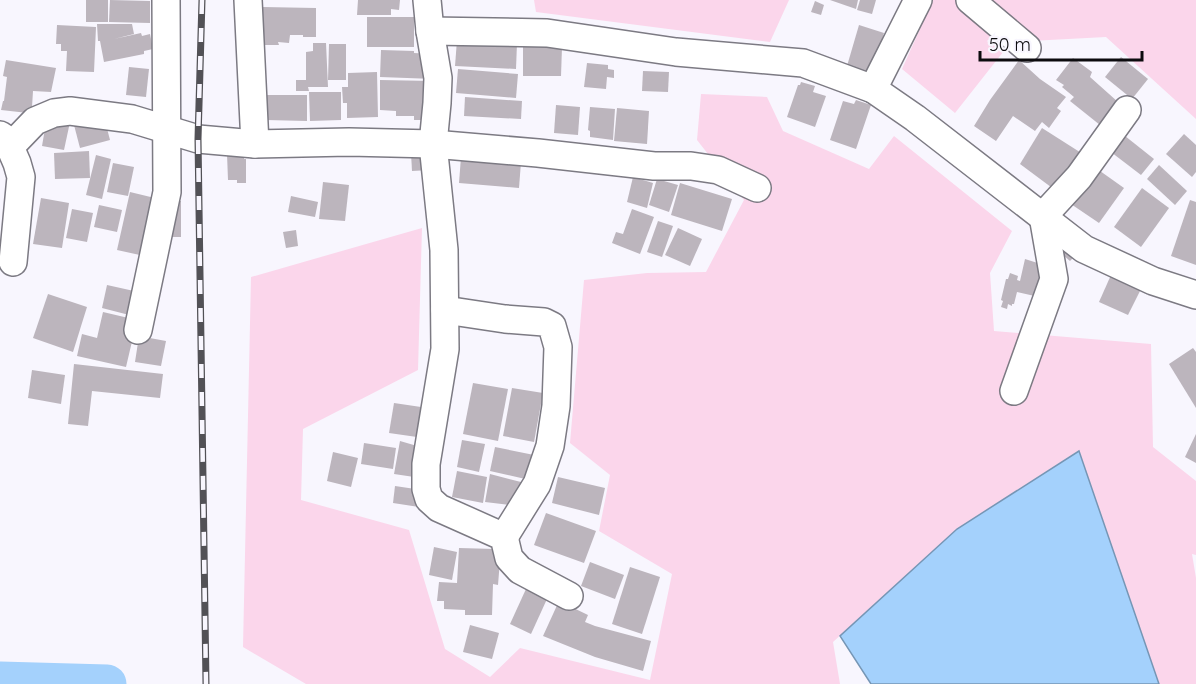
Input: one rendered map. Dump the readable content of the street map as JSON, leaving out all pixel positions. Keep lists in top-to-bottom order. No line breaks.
{"scale_bar":"50 m"}
